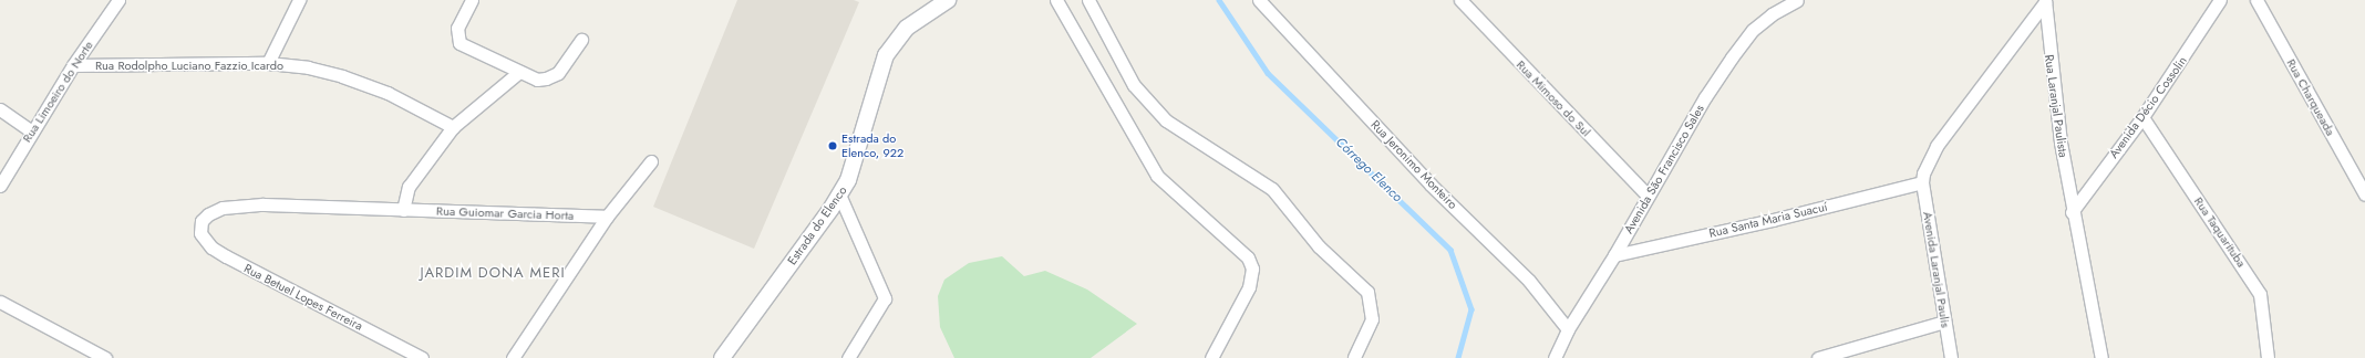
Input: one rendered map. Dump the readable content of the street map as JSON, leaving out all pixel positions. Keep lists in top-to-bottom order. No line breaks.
{"streets":{"street":["Rua Rodolpho Luciano Fazzio Icardo","Rua Limoeiro do Norte","Rua Charqueada","Rua Mimoso do Sul","Rua Laranjal Paulista","Avenida Décio Cossolin","Rua Jeronimo Monteiro","Avenida São Francisco Sales","Rua Guiomar Garcia Horta","Rua Santa Maria Suacuí","Estrada do Elenco","Rua Taquarituba","Avenida Laranjal Paulis","Rua Betuel Lopes Ferreira"]},"crossings":[["Rua Rodolpho Luciano Fazzio Icardo","Rua Limoeiro do Norte"],["Rua Mimoso do Sul","Avenida São Francisco Sales"],["Rua Laranjal Paulista","Avenida Décio Cossolin"],["Avenida Décio Cossolin","Rua Taquarituba"],["Rua Jeronimo Monteiro","Avenida São Francisco Sales"],["Avenida São Francisco Sales","Rua Santa Maria Suacuí"],["Rua Guiomar Garcia Horta","Rua Betuel Lopes Ferreira"],["Rua Santa Maria Suacuí","Avenida Laranjal Paulis"]],"districts":["JARDIM DONA MERI"],"water":["Córrego Elenco"],"places":["Estrada do Elenco, 922"]}
